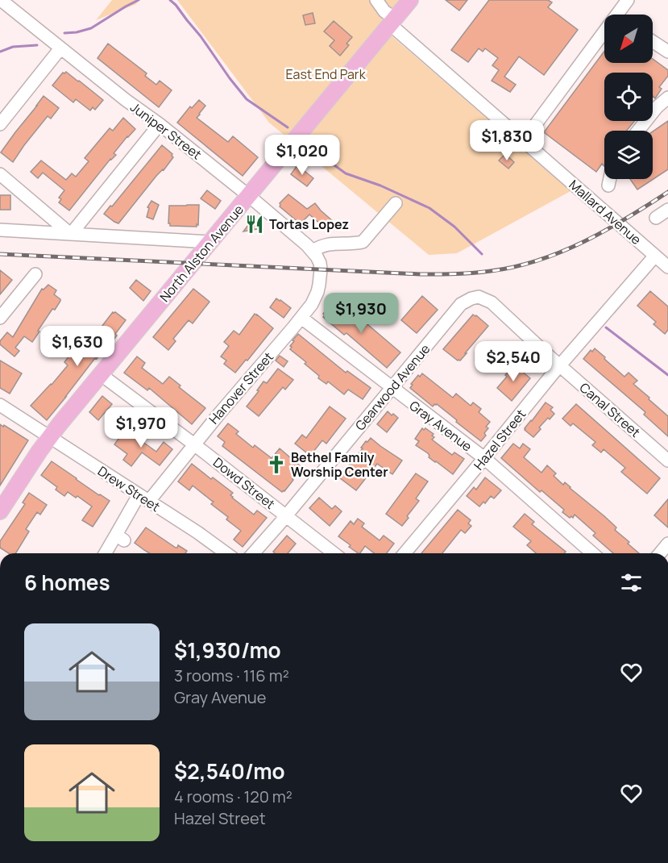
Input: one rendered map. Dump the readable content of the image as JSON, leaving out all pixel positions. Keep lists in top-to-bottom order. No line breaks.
{"streets":{"main road":["North Alston Avenue"],"street":["Juniper Street","Mallard Avenue","Gearwood Avenue","Hanover Street","Canal Street","Gray Avenue","Hazel Street","Dowd Street","Drew Street"]},"crossings":[["Juniper Street","North Alston Avenue"],["Juniper Street","Hanover Street"],["Mallard Avenue","North Alston Avenue"],["Mallard Avenue","Hazel Street"],["North Alston Avenue","Dowd Street"],["North Alston Avenue","Drew Street"],["Gearwood Avenue","Canal Street"],["Gearwood Avenue","Gray Avenue"],["Gearwood Avenue","Dowd Street"],["Hanover Street","Gray Avenue"],["Hanover Street","Dowd Street"],["Hanover Street","Drew Street"],["Canal Street","Hazel Street"],["Gray Avenue","Hazel Street"]],"parks":["East End Park"],"places":{"restaurant":["Tortas Lopez"],"church":["Bethel Family Worship Center"]},"north":"bottom left","page":{"price":["$1,830","$1,020","$1,930","$1,630","$2,540","$1,970"],"heading":"6 homes","list":[{"name":"$1,930/mo","note":"3 rooms · 116 m² · Gray Avenue"},{"name":"$2,540/mo","note":"4 rooms · 120 m² · Hazel Street"}]}}
